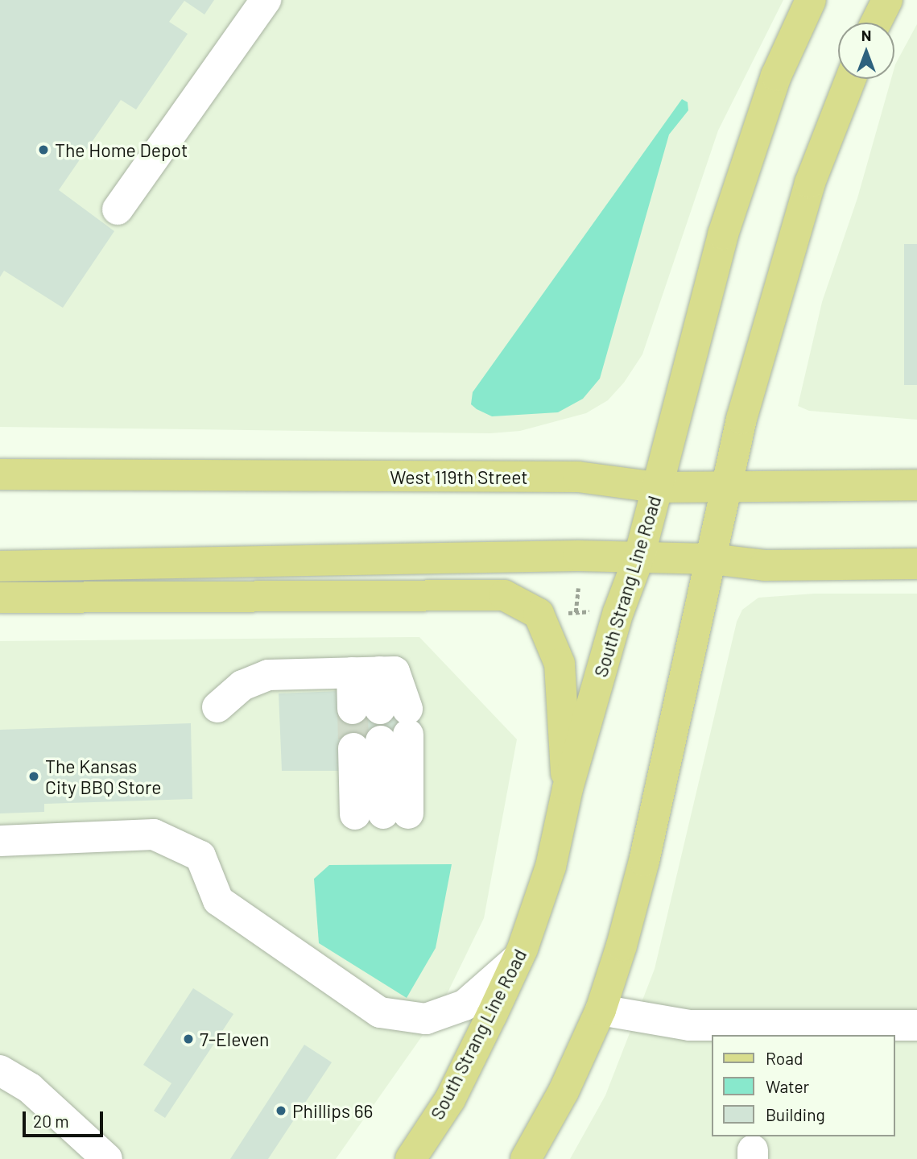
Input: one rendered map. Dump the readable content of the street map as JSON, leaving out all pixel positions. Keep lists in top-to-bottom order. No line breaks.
{"streets":{"main road":["West 119th Street","South Strang Line Road"]},"crossings":[["West 119th Street","South Strang Line Road"]],"places":["The Home Depot","The Kansas City BBQ Store","7-Eleven","Phillips 66"],"legend":["Road","Water","Building"],"scale_bar":"20 m","north":"top"}
